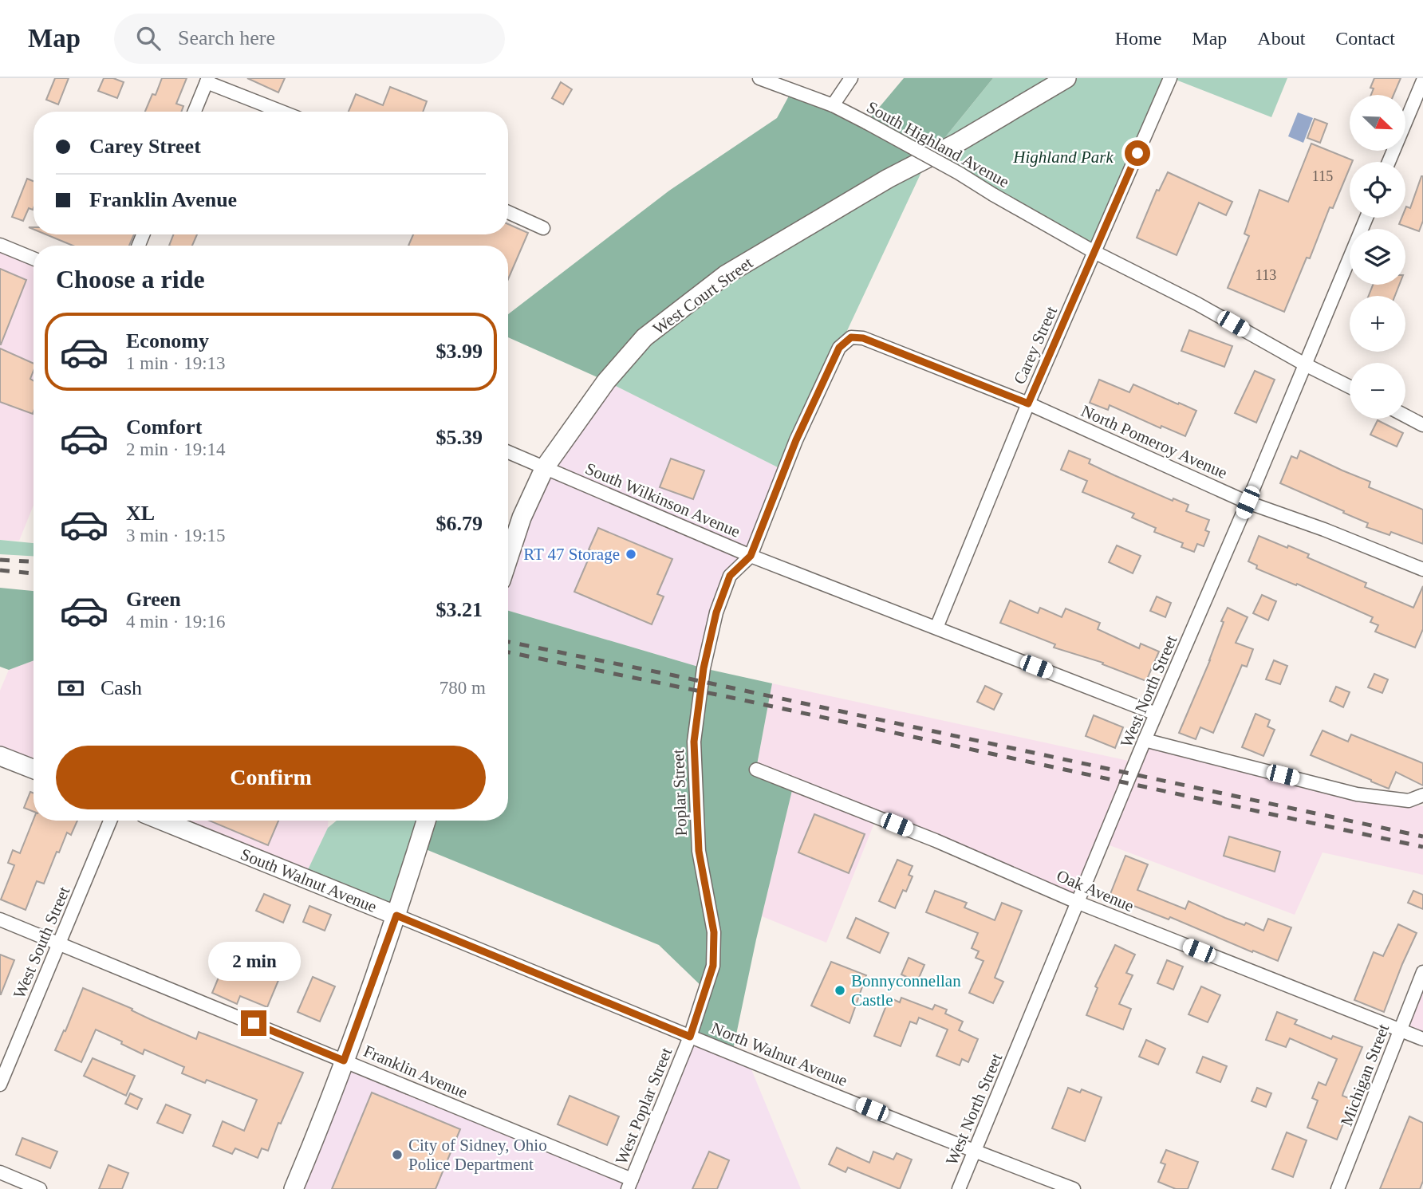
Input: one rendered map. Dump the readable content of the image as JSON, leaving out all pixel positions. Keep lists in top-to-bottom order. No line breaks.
{"streets":{"main road":["West Court Street","South Walnut Avenue"],"street":["South Highland Avenue","Carey Street","North Pomeroy Avenue","South Wilkinson Avenue","West North Street","Poplar Street","Oak Avenue","West South Street","North Walnut Avenue","Franklin Avenue","Michigan Street","West Poplar Street"]},"crossings":[["South Highland Avenue","Carey Street"],["South Highland Avenue","West North Street"],["West Court Street","South Wilkinson Avenue"],["Carey Street","North Pomeroy Avenue"],["Carey Street","South Wilkinson Avenue"],["North Pomeroy Avenue","South Wilkinson Avenue"],["North Pomeroy Avenue","West North Street"],["North Pomeroy Avenue","Poplar Street"],["South Wilkinson Avenue","West North Street"],["South Wilkinson Avenue","Poplar Street"],["West North Street","Oak Avenue"],["West North Street","North Walnut Avenue"],["Poplar Street","South Walnut Avenue"],["Poplar Street","North Walnut Avenue"],["Poplar Street","West Poplar Street"],["South Walnut Avenue","North Walnut Avenue"],["South Walnut Avenue","West Poplar Street"],["Oak Avenue","Michigan Street"],["West South Street","Franklin Avenue"],["North Walnut Avenue","West Poplar Street"],["Franklin Avenue","West Poplar Street"]],"parks":["Highland Park"],"places":["RT 47 Storage","Bonnyconnellan Castle","City of Sidney, Ohio Police Department"],"house_numbers":["115","113"],"north":"bottom right","page":{"header":"Map","search":"Search here","nav":["Home","Map","About","Contact"],"map_buttons":["+","−"],"banner":["Carey Street","Franklin Avenue"],"heading":"Choose a ride","list":[{"name":"Economy","note":"1 min · 19:13","value":"$3.99"},{"name":"Comfort","note":"2 min · 19:14","value":"$5.39"},{"name":"XL","note":"3 min · 19:15","value":"$6.79"},{"name":"Green","note":"4 min · 19:16","value":"$3.21"}],"pay":["Cash","780 m"],"buttons":"Confirm","bubble":"2 min"}}
